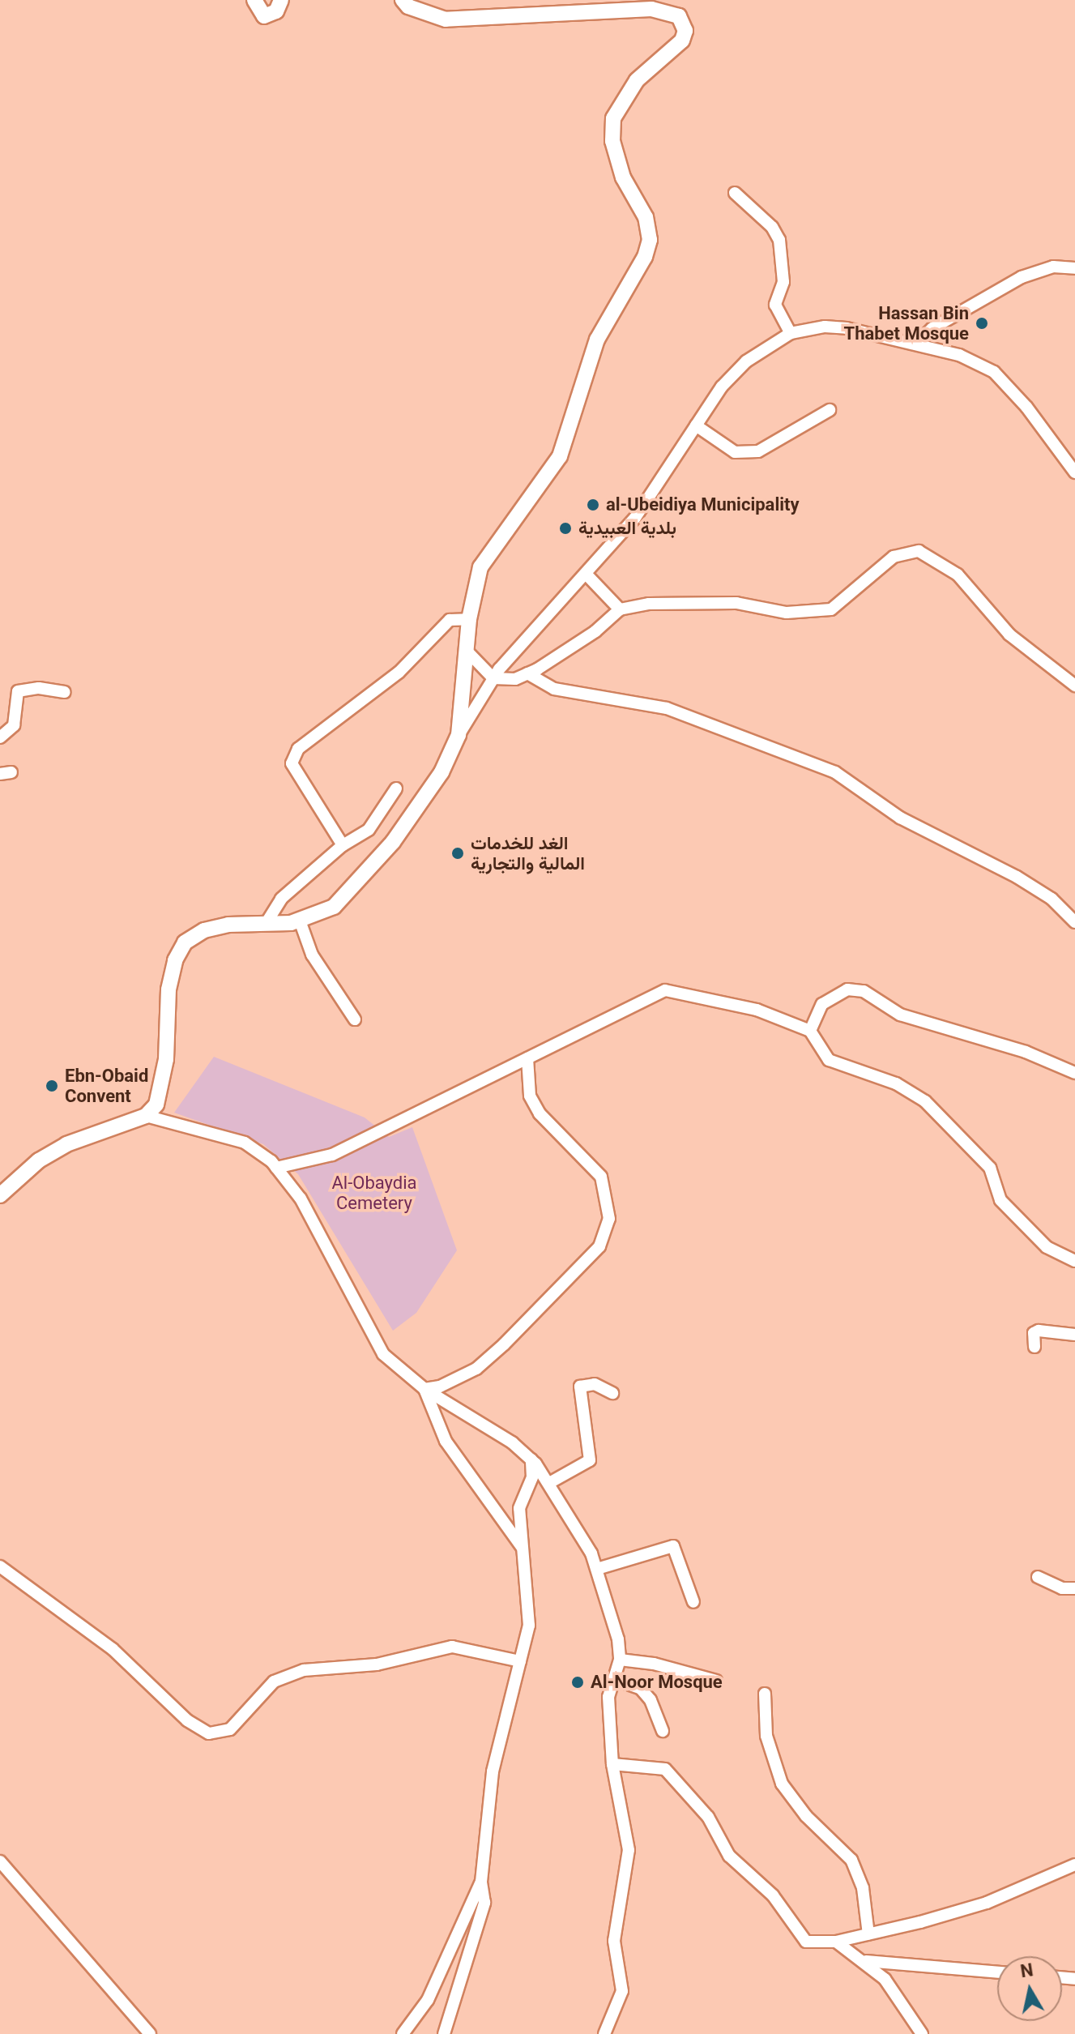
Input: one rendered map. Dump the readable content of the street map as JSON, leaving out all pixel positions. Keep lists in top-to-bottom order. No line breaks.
{"parks":["Al-Obaydia Cemetery"],"places":["Hassan Bin Thabet Mosque","al-Ubeidiya Municipality","بلدية العبيدية","الغد للخدمات المالية والتجارية","Ebn-Obaid Convent","Al-Noor Mosque"],"north":"top"}
